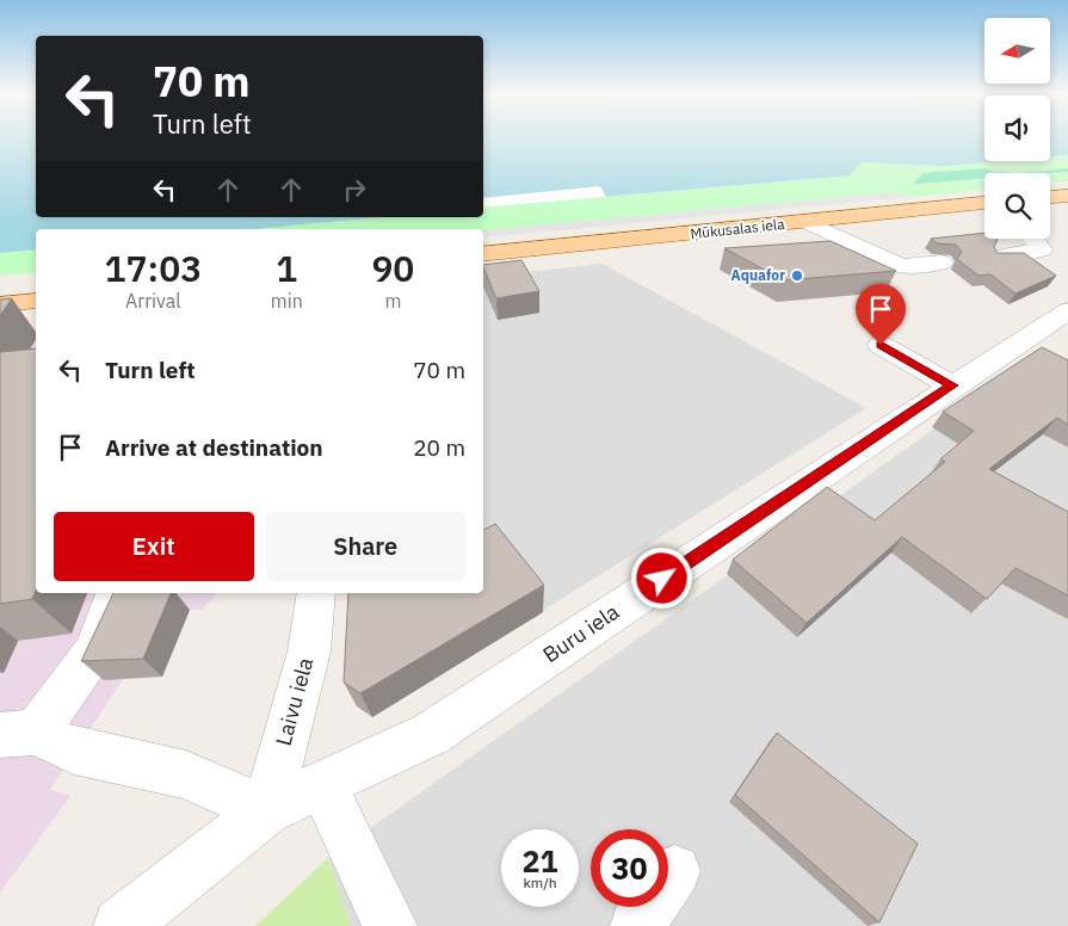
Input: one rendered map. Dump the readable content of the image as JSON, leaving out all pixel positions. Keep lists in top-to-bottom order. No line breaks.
{"streets":{"main road":["Mūkusalas iela"],"street":["Buru iela","Laivu iela"]},"crossings":[["Buru iela","Laivu iela"]],"places":["Aquafor"],"north":"left","page":{"turn":["70 m","Turn left"],"eta":["17:03","Arrival","1","min","90","m"],"list":[{"name":"Turn left","value":"70 m"},{"name":"Arrive at destination","value":"20 m"}],"buttons":["Exit","Share"],"speed":"21 km/h","limit":"30"}}
